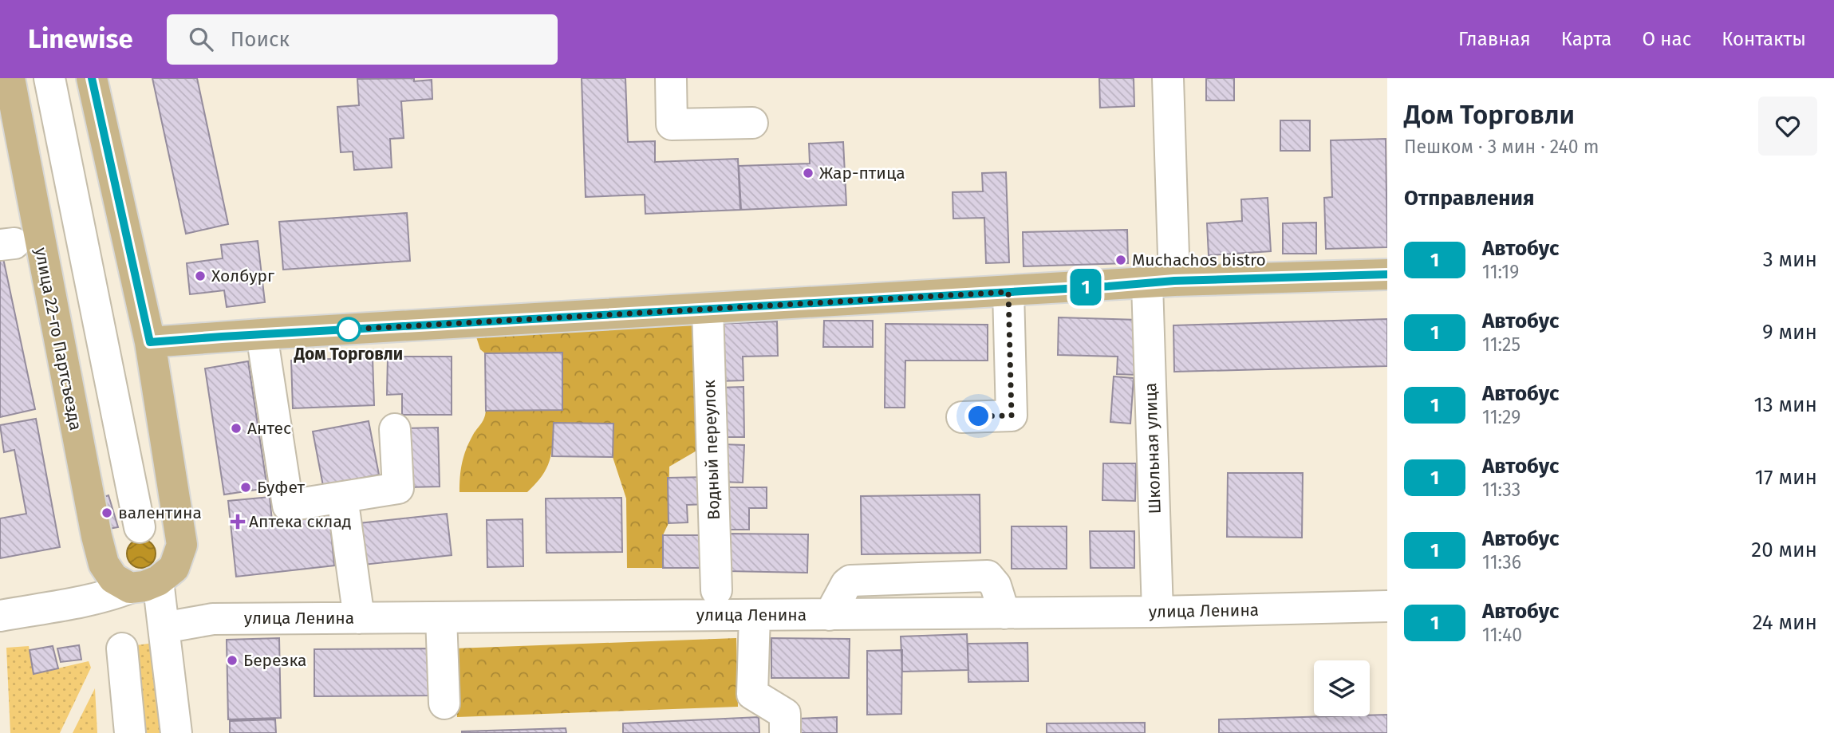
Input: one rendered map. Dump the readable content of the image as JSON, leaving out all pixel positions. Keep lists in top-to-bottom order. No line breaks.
{"streets":{"main road":["улица 22-го Партсъезда"],"street":["Школьная улица","Водный переулок","улица Ленина"]},"crossings":[["Школьная улица","улица Ленина"]],"places":{"other":["Жар-птица","Muchachos bistro","Холбург","Дом Торговли","Антес","Буфет","валентина","Березка"],"health":["Аптека склад"]},"lines":["bus line 1"],"page":{"header":"Linewise","search":"Поиск","nav":["Главная","Карта","О нас","Контакты"],"on_map":"1","heading":[["Дом Торговли","Пешком · 3 мин · 240 m"],"Отправления"],"list":[{"mark":"1","name":"Автобус","note":"11:19","value":"3 мин"},{"mark":"1","name":"Автобус","note":"11:25","value":"9 мин"},{"mark":"1","name":"Автобус","note":"11:29","value":"13 мин"},{"mark":"1","name":"Автобус","note":"11:33","value":"17 мин"},{"mark":"1","name":"Автобус","note":"11:36","value":"20 мин"},{"mark":"1","name":"Автобус","note":"11:40","value":"24 мин"}]}}
